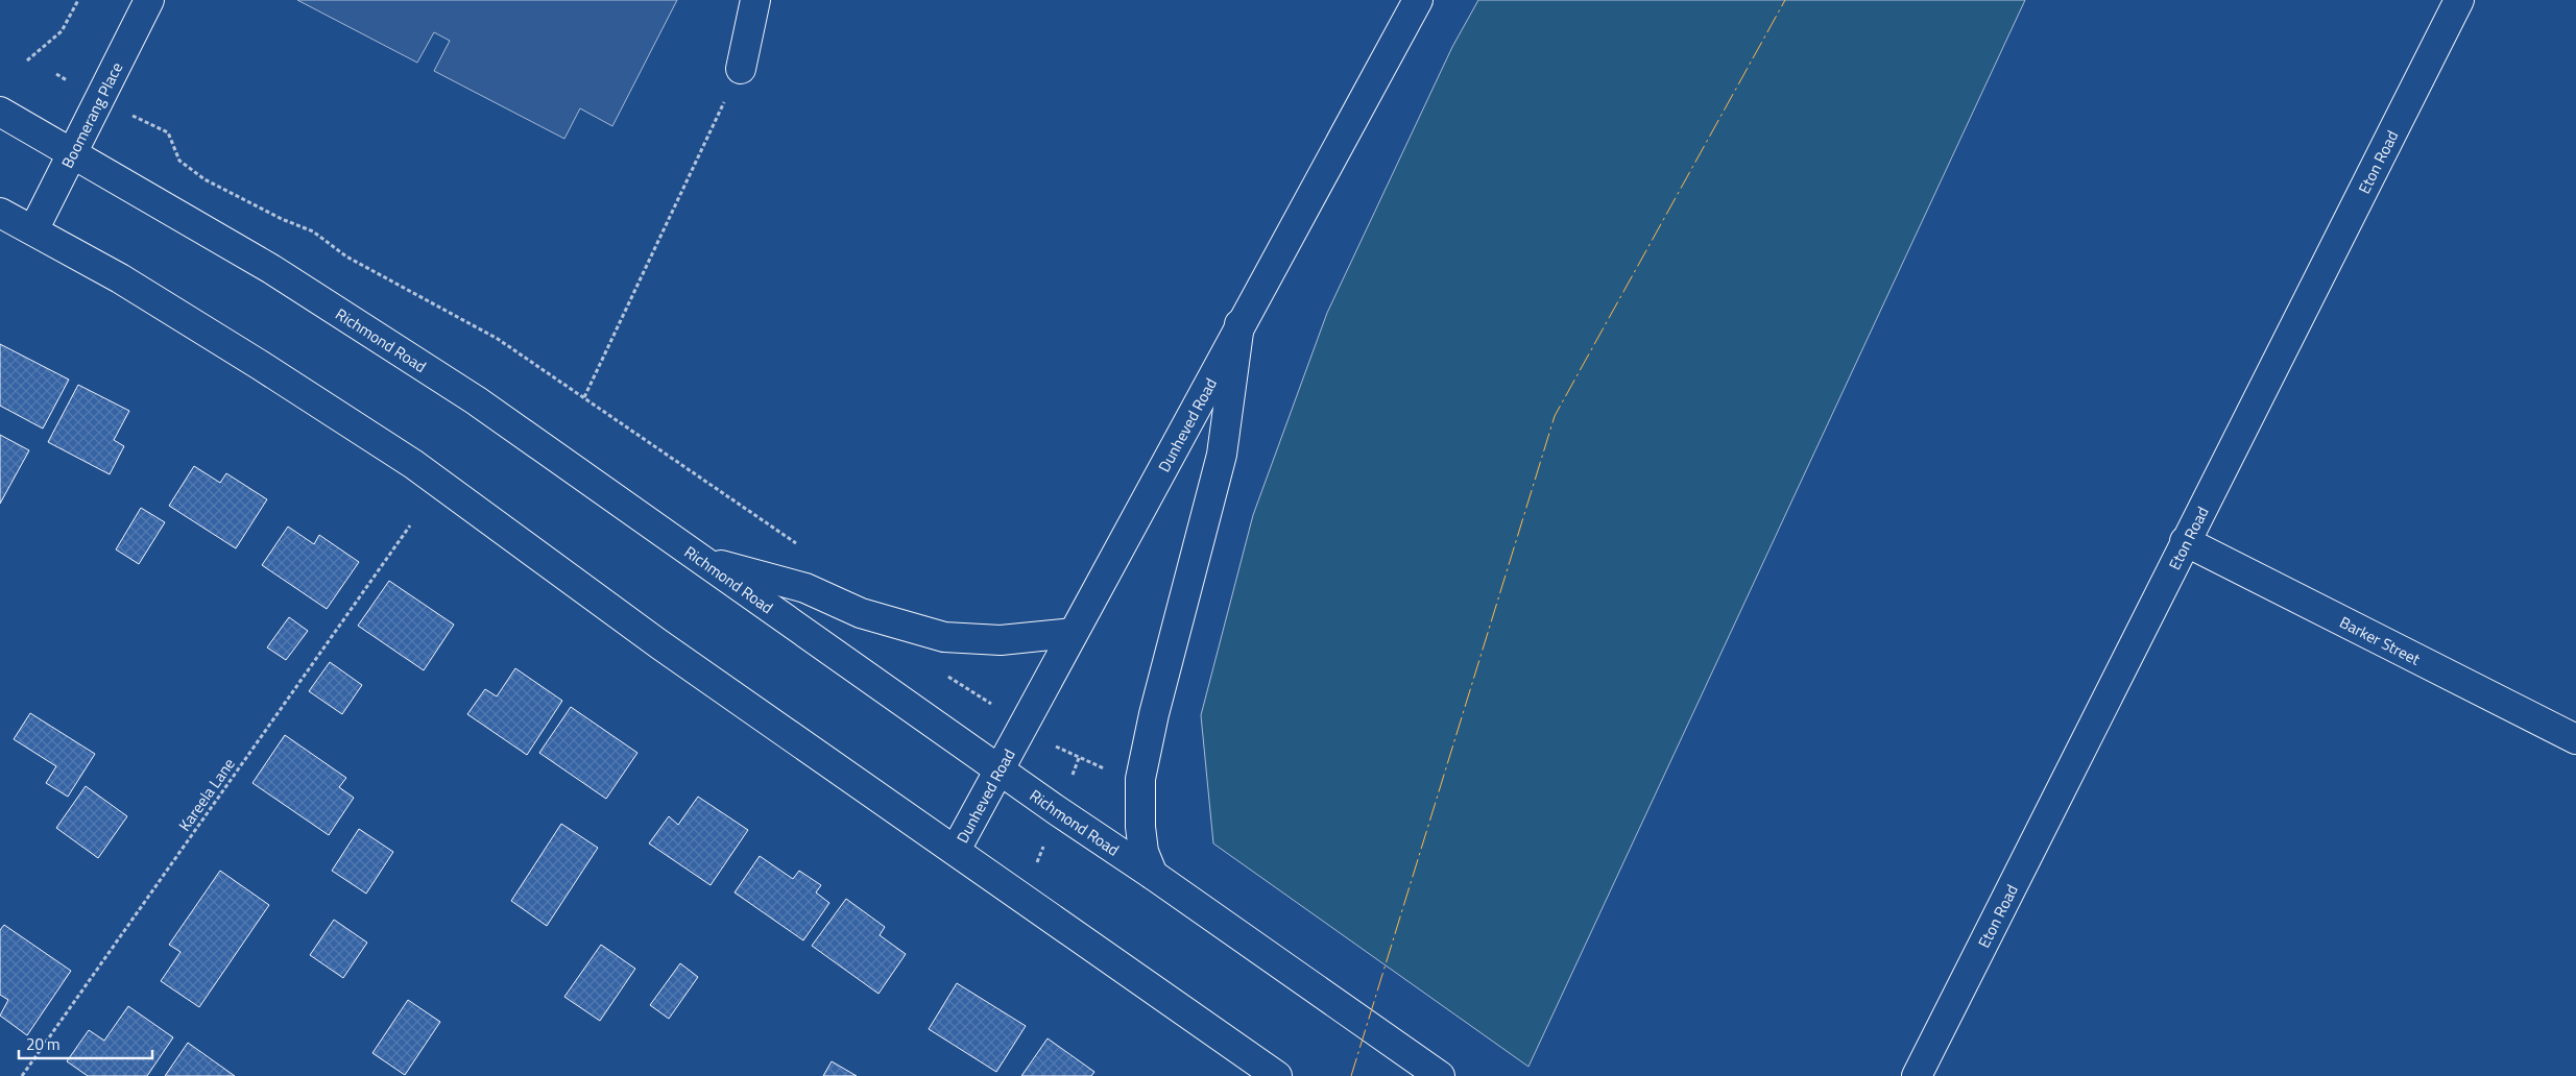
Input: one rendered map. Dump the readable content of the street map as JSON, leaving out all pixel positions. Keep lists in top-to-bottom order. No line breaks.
{"streets":{"main road":["Boomerang Place","Eton Road","Richmond Road","Dunheved Road","Barker Street"],"path":["Kareela Lane"]},"crossings":[["Boomerang Place","Richmond Road"],["Eton Road","Barker Street"],["Richmond Road","Dunheved Road"]],"scale_bar":"20 m"}
